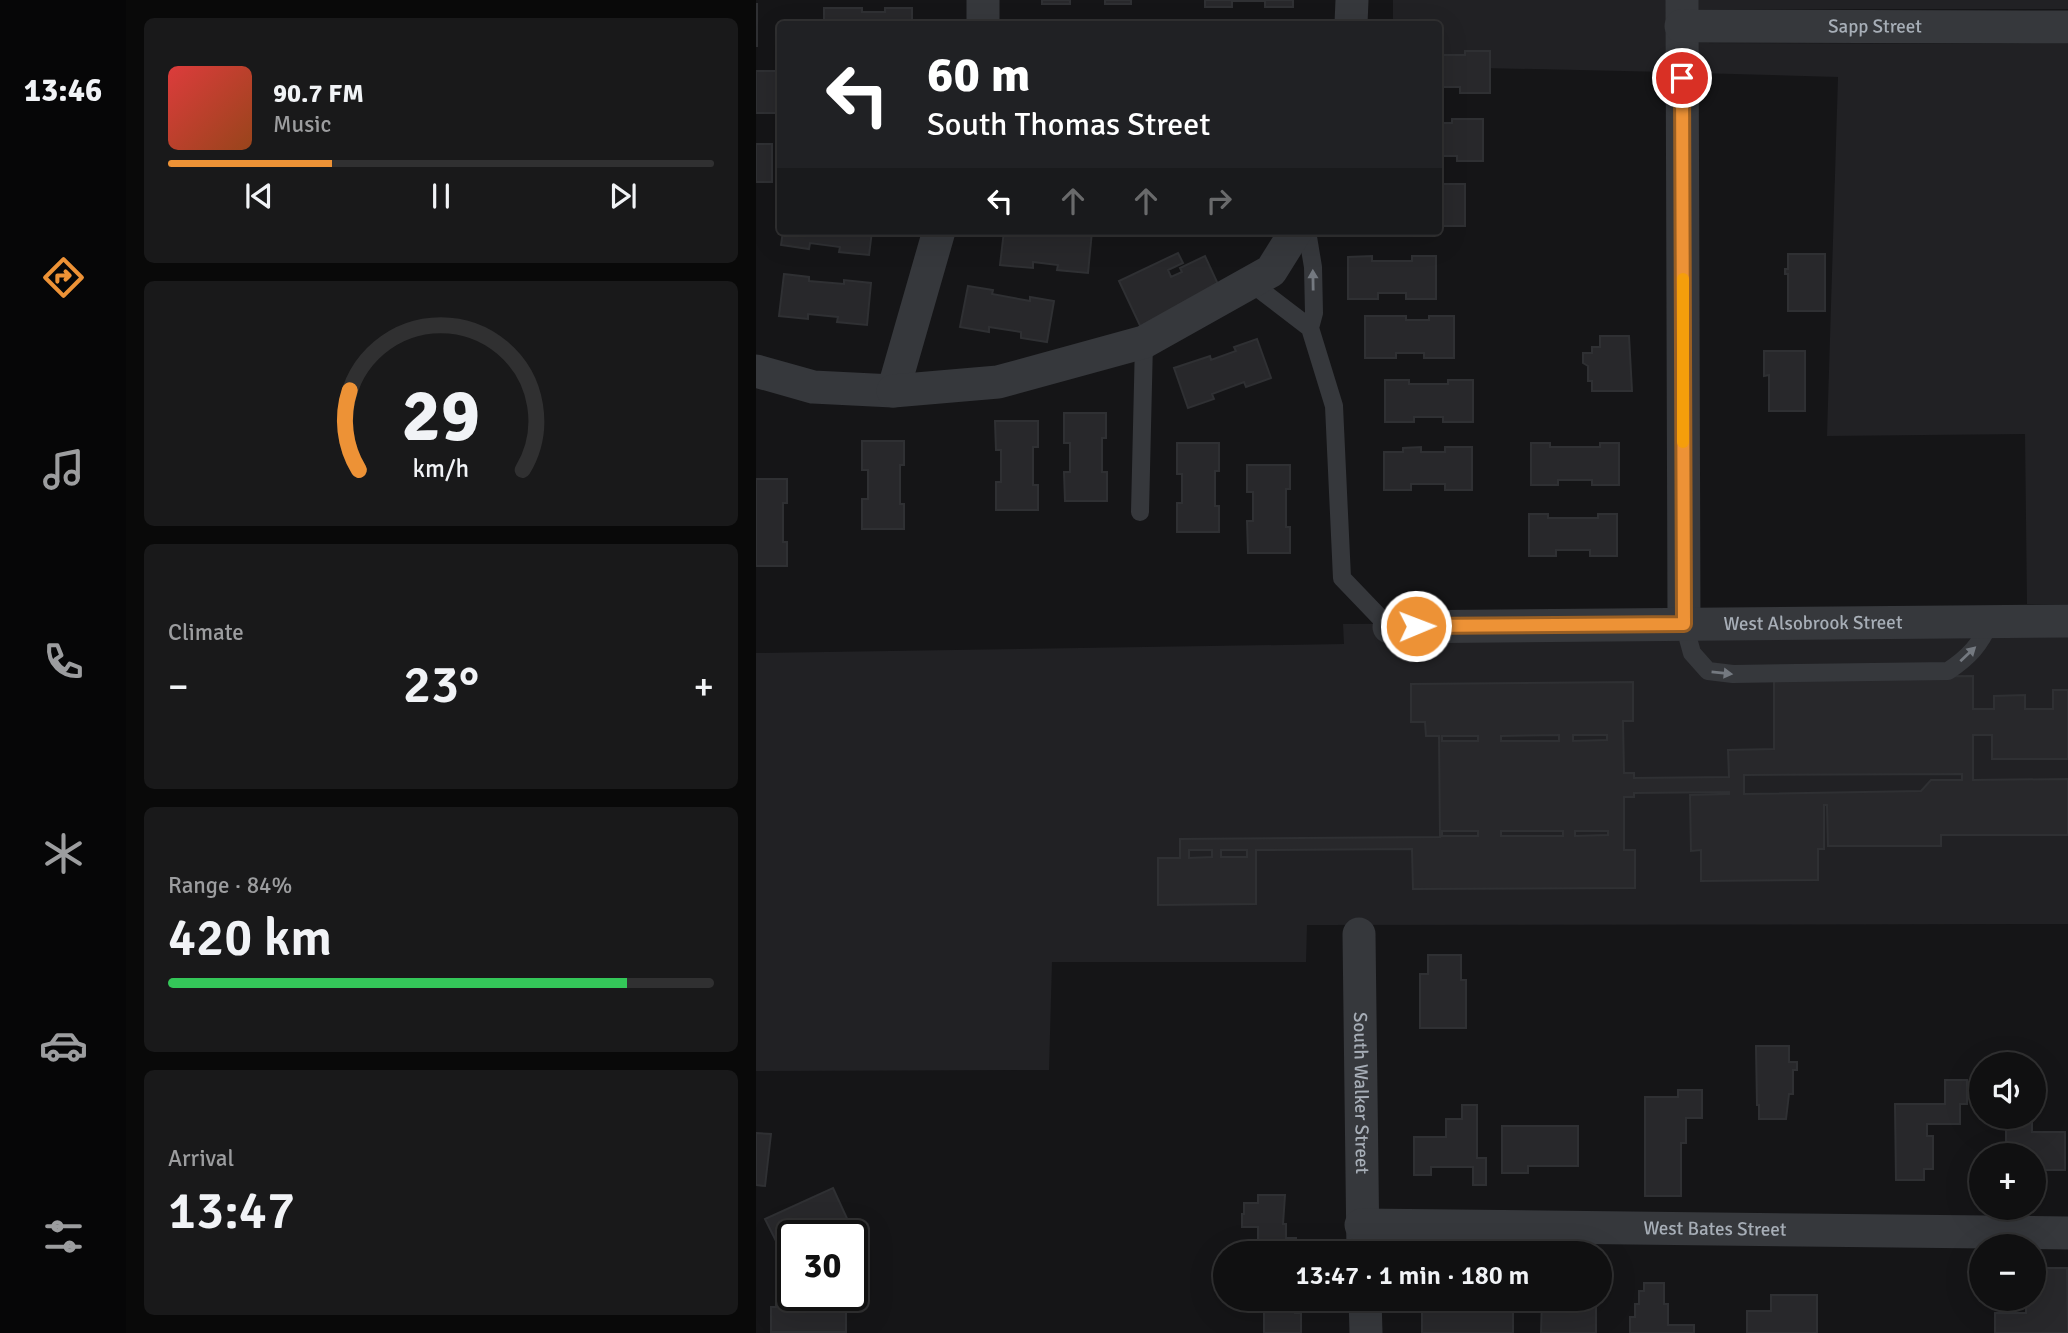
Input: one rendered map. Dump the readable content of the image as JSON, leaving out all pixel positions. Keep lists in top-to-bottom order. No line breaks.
{"streets":{"street":["Sapp Street","West Alsobrook Street","South Walker Street","West Bates Street"]},"crossings":[["South Walker Street","West Bates Street"]],"page":{"tabs":"13:46","turn":["60 m","South Thomas Street"],"song":["90.7 FM","Music"],"tile":["Climate",["Range · 84%","420 km"],["Arrival","13:47"]],"heat":["−","23°","+"],"map_buttons":["+","−"],"limit":"30","trip":"13:47 · 1 min · 180 m","gauge":["29","km/h"]}}
